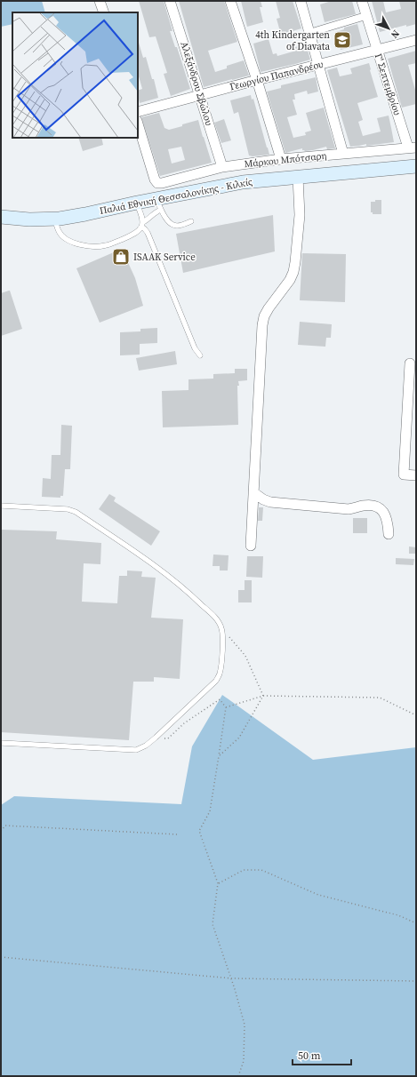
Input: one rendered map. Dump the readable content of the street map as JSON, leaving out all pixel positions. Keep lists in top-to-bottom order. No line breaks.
{"streets":{"main road":["Παλιά Εθνική Θεσσαλονίκης - Κιλκίς"],"street":["Γεωργίου Παπανδρέου","Αλεξάνδρου Σβώλου","Γ' Σεπτεμβρίου","Μάρκου Μπότσαρη"]},"crossings":[["Γεωργίου Παπανδρέου","Αλεξάνδρου Σβώλου"],["Γεωργίου Παπανδρέου","Γ' Σεπτεμβρίου"],["Αλεξάνδρου Σβώλου","Μάρκου Μπότσαρη"],["Γ' Σεπτεμβρίου","Μάρκου Μπότσαρη"]],"places":{"school or university":["4th Kindergarten of Diavata"],"shop":["ISAAK Service"]},"scale_bar":"50 m","north":"bottom right"}
